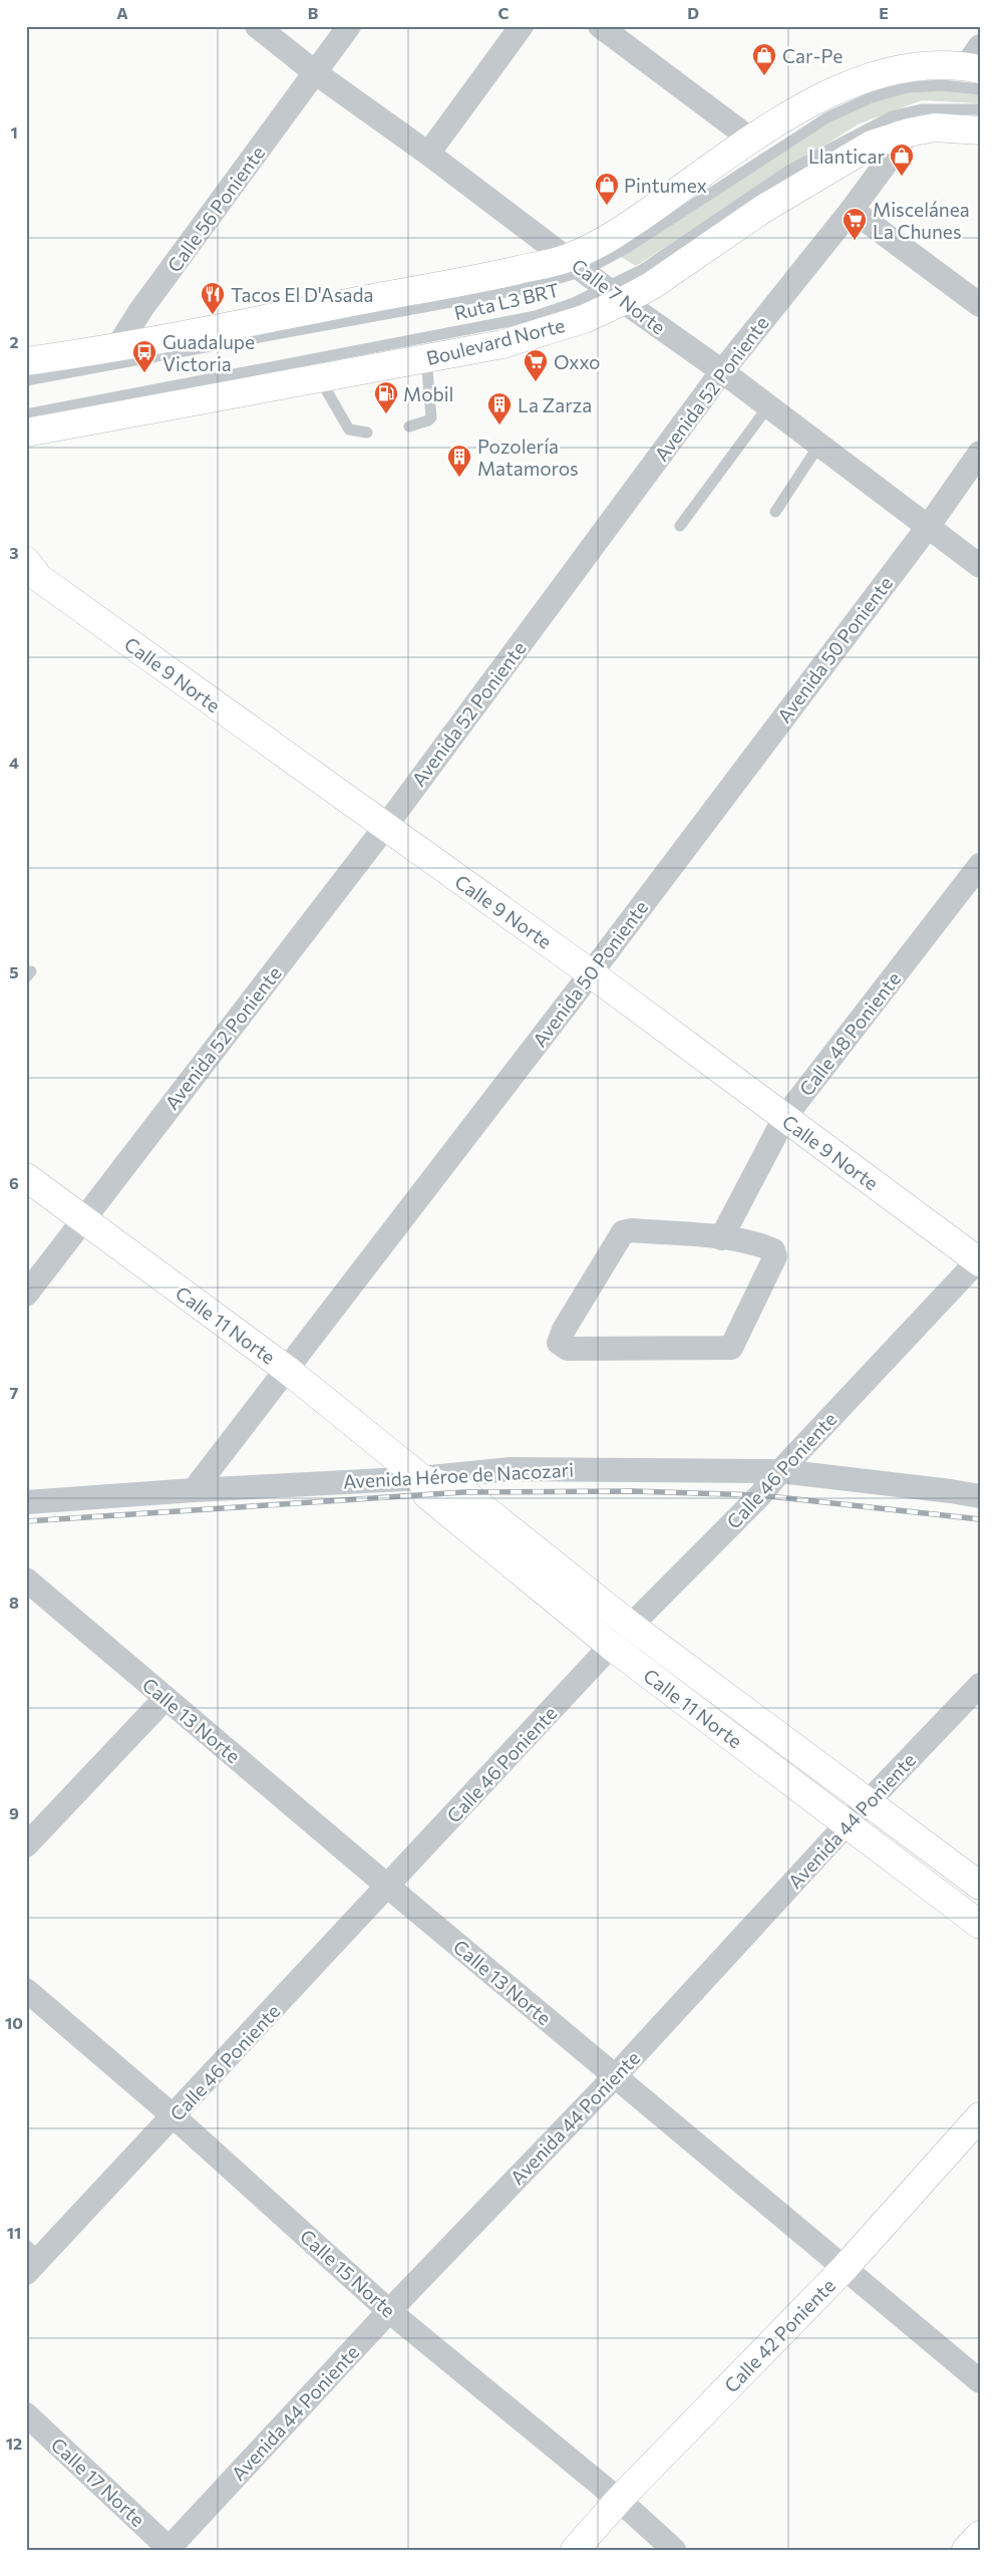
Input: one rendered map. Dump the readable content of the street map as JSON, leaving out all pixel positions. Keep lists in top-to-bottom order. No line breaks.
{"streets":{"main road":["Boulevard Norte","Calle 9 Norte","Calle 11 Norte","Calle 42 Poniente"],"street":["Calle 56 Poniente","Calle 7 Norte","Avenida 52 Poniente","Avenida 50 Poniente","Calle 48 Poniente","Calle 46 Poniente","Avenida Héroe de Nacozari","Calle 13 Norte","Avenida 44 Poniente","Calle 15 Norte","Calle 17 Norte"],"lane":["Ruta L3 BRT"]},"crossings":[["Calle 56 Poniente","Calle 7 Norte"],["Calle 7 Norte","Ruta L3 BRT"],["Calle 7 Norte","Boulevard Norte"],["Calle 7 Norte","Avenida 52 Poniente"],["Calle 7 Norte","Avenida 50 Poniente"],["Ruta L3 BRT","Boulevard Norte"],["Boulevard Norte","Avenida 52 Poniente"],["Avenida 52 Poniente","Calle 9 Norte"],["Avenida 52 Poniente","Calle 11 Norte"],["Avenida 50 Poniente","Calle 9 Norte"],["Avenida 50 Poniente","Calle 11 Norte"],["Avenida 50 Poniente","Avenida Héroe de Nacozari"],["Calle 9 Norte","Calle 48 Poniente"],["Calle 9 Norte","Calle 46 Poniente"],["Calle 11 Norte","Calle 46 Poniente"],["Calle 11 Norte","Avenida Héroe de Nacozari"],["Calle 11 Norte","Avenida 44 Poniente"],["Calle 46 Poniente","Avenida Héroe de Nacozari"],["Calle 46 Poniente","Calle 13 Norte"],["Calle 46 Poniente","Calle 15 Norte"],["Calle 13 Norte","Avenida 44 Poniente"],["Calle 13 Norte","Calle 42 Poniente"],["Avenida 44 Poniente","Calle 15 Norte"],["Avenida 44 Poniente","Calle 17 Norte"],["Calle 15 Norte","Calle 42 Poniente"]],"places":{"shop":["Car-Pe","Llanticar","Pintumex"],"supermarket":["Miscelánea La Chunes","Oxxo"],"restaurant":["Tacos El D'Asada"],"bus stop":["Guadalupe Victoria"],"fuel station":["Mobil"],"building":["La Zarza","Pozolería Matamoros"]},"grid":{"columns":["A","B","C","D","E"],"rows":["1","2","3","4","5","6","7","8","9","10","11","12"]}}
